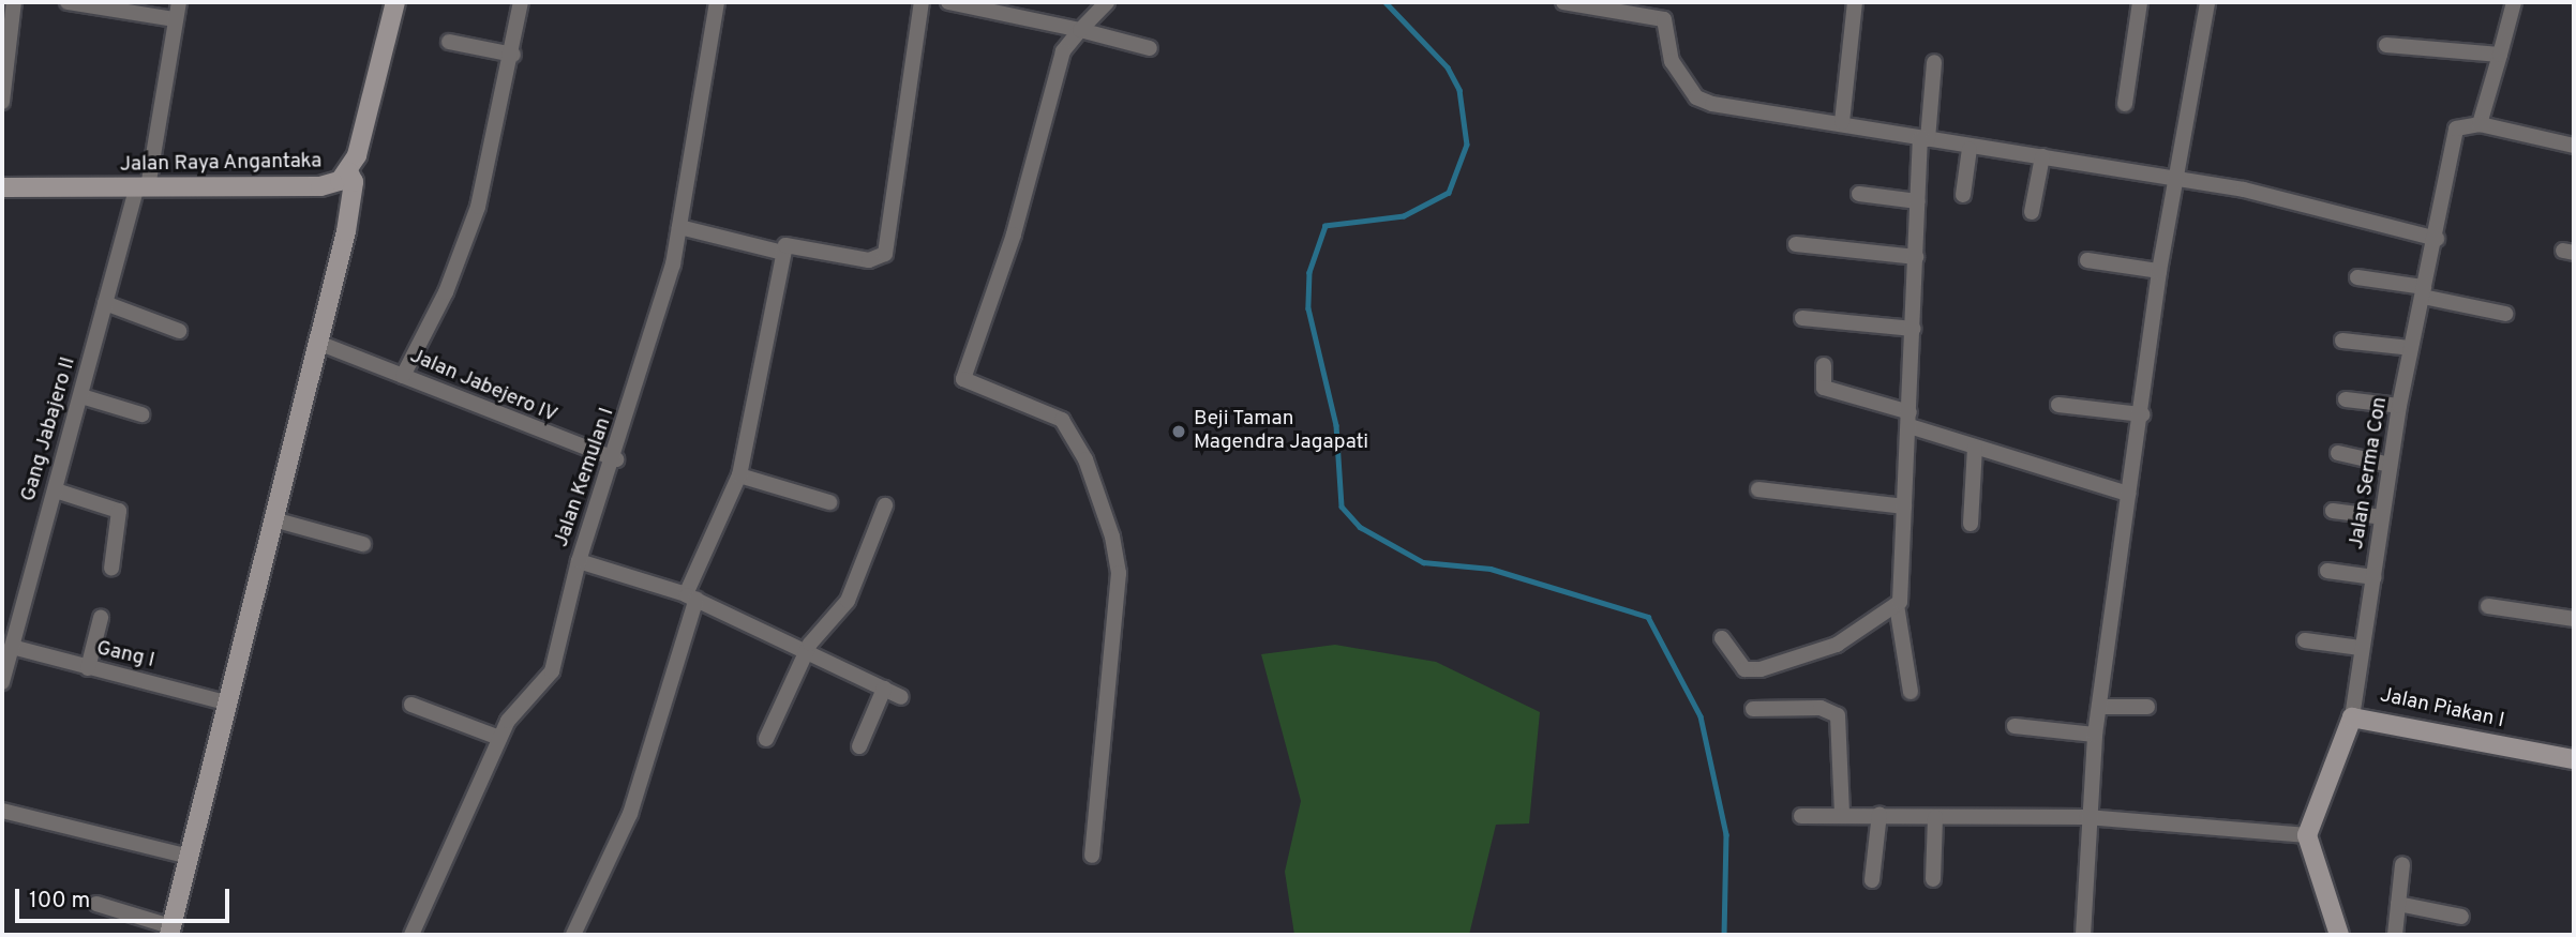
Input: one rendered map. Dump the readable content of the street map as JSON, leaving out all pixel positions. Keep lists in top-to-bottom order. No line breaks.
{"streets":{"street":["Jalan Raya Angantaka","Jalan Jabejero IV","Gang Jabajero II","Jalan Serma Con","Jalan Kemulan I","Gang I","Jalan Piakan I"]},"crossings":[["Jalan Raya Angantaka","Gang Jabajero II"],["Jalan Jabejero IV","Jalan Kemulan I"],["Gang Jabajero II","Gang I"],["Jalan Serma Con","Jalan Piakan I"]],"places":["Beji Taman Magendra Jagapati"],"scale_bar":"100 m"}
